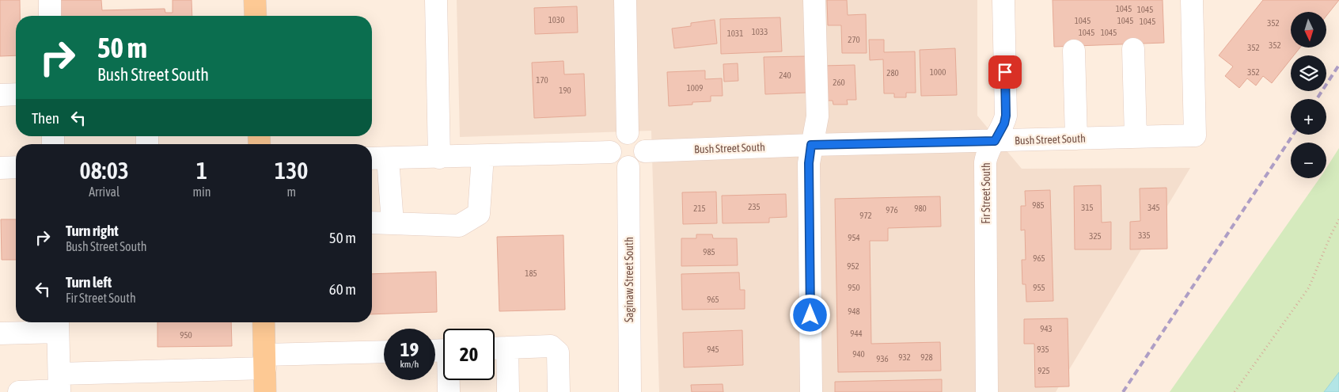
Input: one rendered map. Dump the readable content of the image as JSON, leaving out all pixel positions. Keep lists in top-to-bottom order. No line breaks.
{"streets":{"street":["Bush Street South","Fir Street South","Saginaw Street South"]},"crossings":[["Bush Street South","Fir Street South"],["Bush Street South","Saginaw Street South"]],"house_numbers":["1045","1045","1030","1045","1045","1045","352","1033","1045","1045","1031","270","352","352","1000","352","280","240","170","260","1009","190","985","235","315","345","215","980","976","972","335","325","954","985","965","952","185","950","955","965","948","943","944","950","945","935","940","932","928","936","925"],"north":"bottom","page":{"map_buttons":["+","−"],"turn":["50 m","Bush Street South"],"then":"Then","eta":["08:03","Arrival","1","min","130","m"],"list":[{"name":"Turn right","note":"Bush Street South","value":"50 m"},{"name":"Turn left","note":"Fir Street South","value":"60 m"}],"speed":"19 km/h","limit":"20"}}
